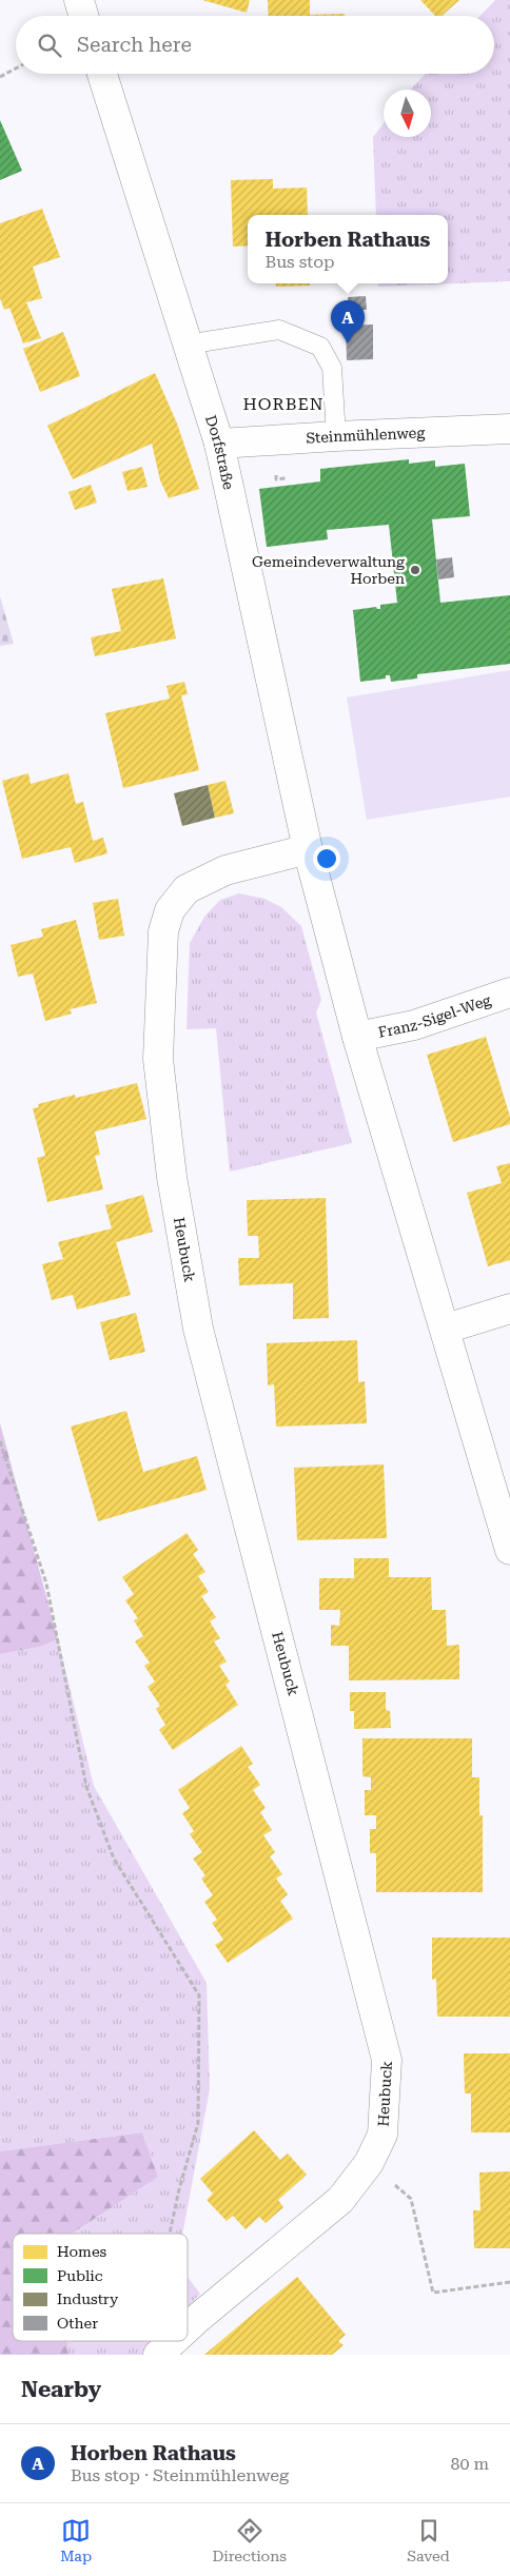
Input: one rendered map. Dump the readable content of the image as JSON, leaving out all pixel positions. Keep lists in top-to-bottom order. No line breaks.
{"streets":{"street":["Steinmühlenweg","Dorfstraße","Franz-Sigel-Weg","Heubuck"]},"crossings":[["Steinmühlenweg","Dorfstraße"],["Dorfstraße","Heubuck"]],"districts":["HORBEN"],"places":["Gemeindeverwaltung Horben"],"legend":["Homes","Public","Industry","Other"],"north":"bottom","page":{"search":"Search here","popup":["Horben Rathaus","Bus stop"],"pins":"A","heading":"Nearby","list":[{"mark":"A","name":"Horben Rathaus","note":"Bus stop · Steinmühlenweg","value":"80 m"}],"nav":["Map","Directions","Saved"]}}
